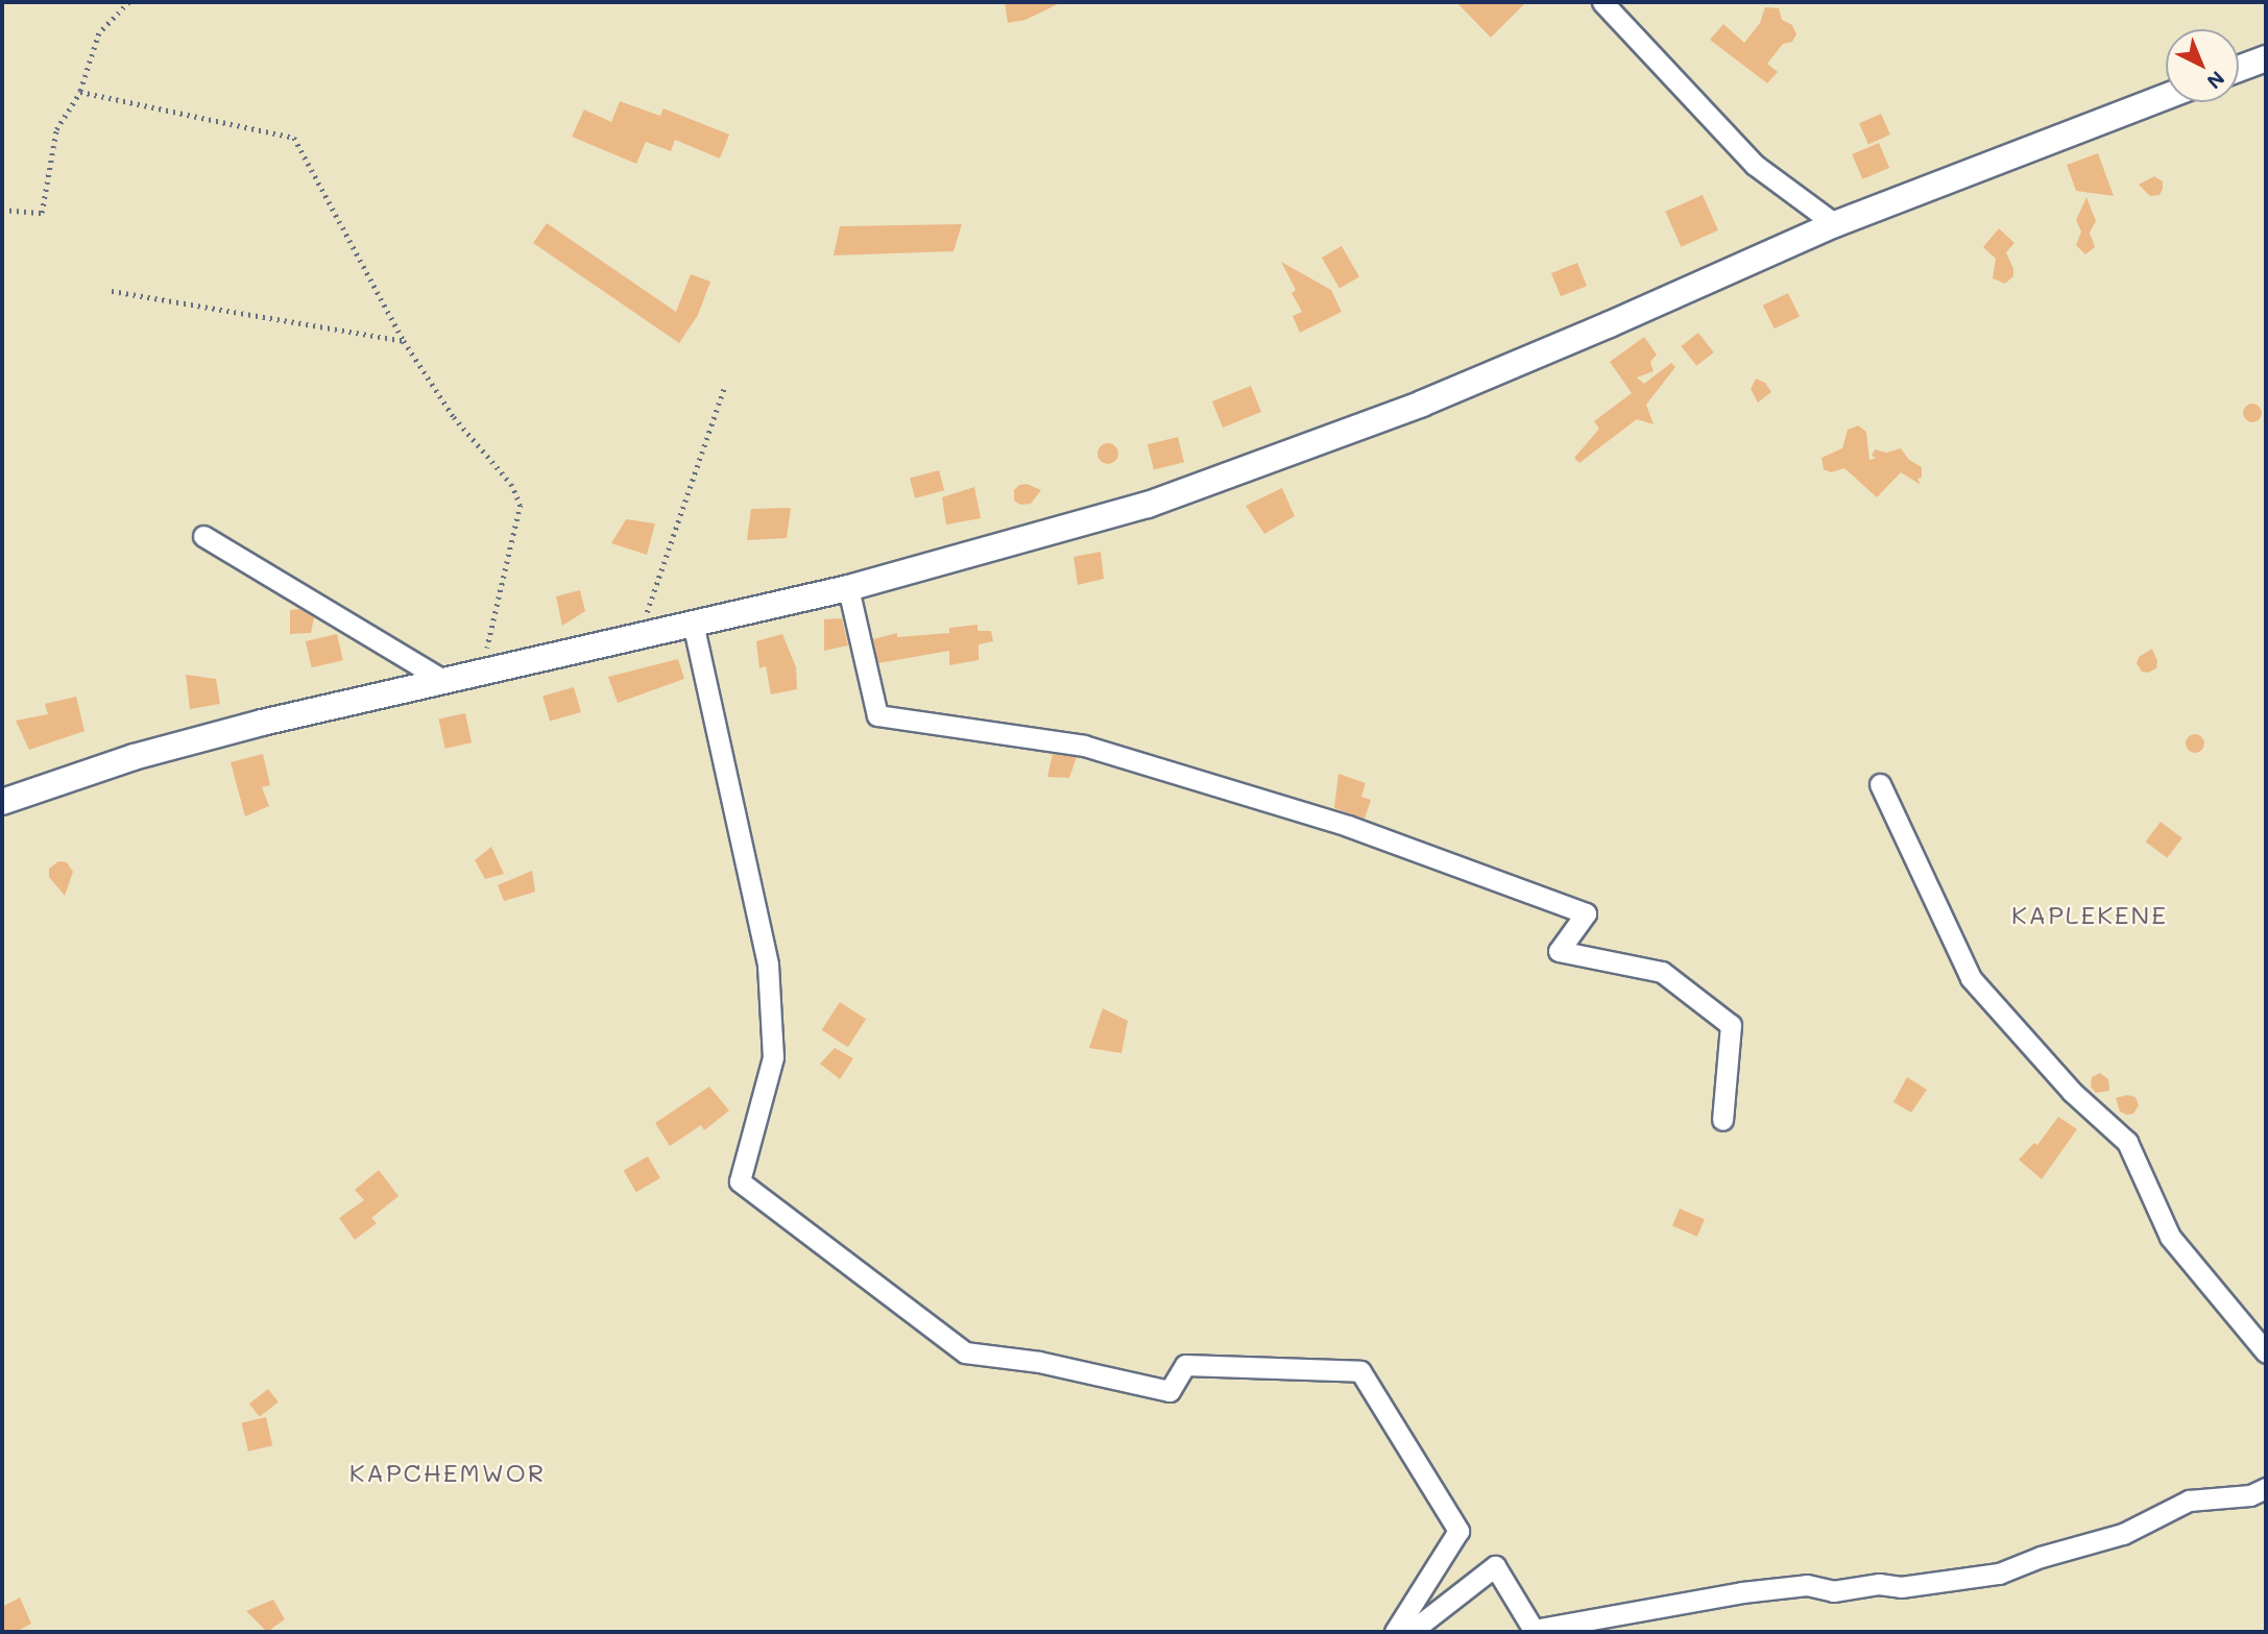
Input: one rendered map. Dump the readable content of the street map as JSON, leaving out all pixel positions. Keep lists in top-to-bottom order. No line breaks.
{"districts":["KAPLEKENE","KAPCHEMWOR"],"north":"bottom right"}
